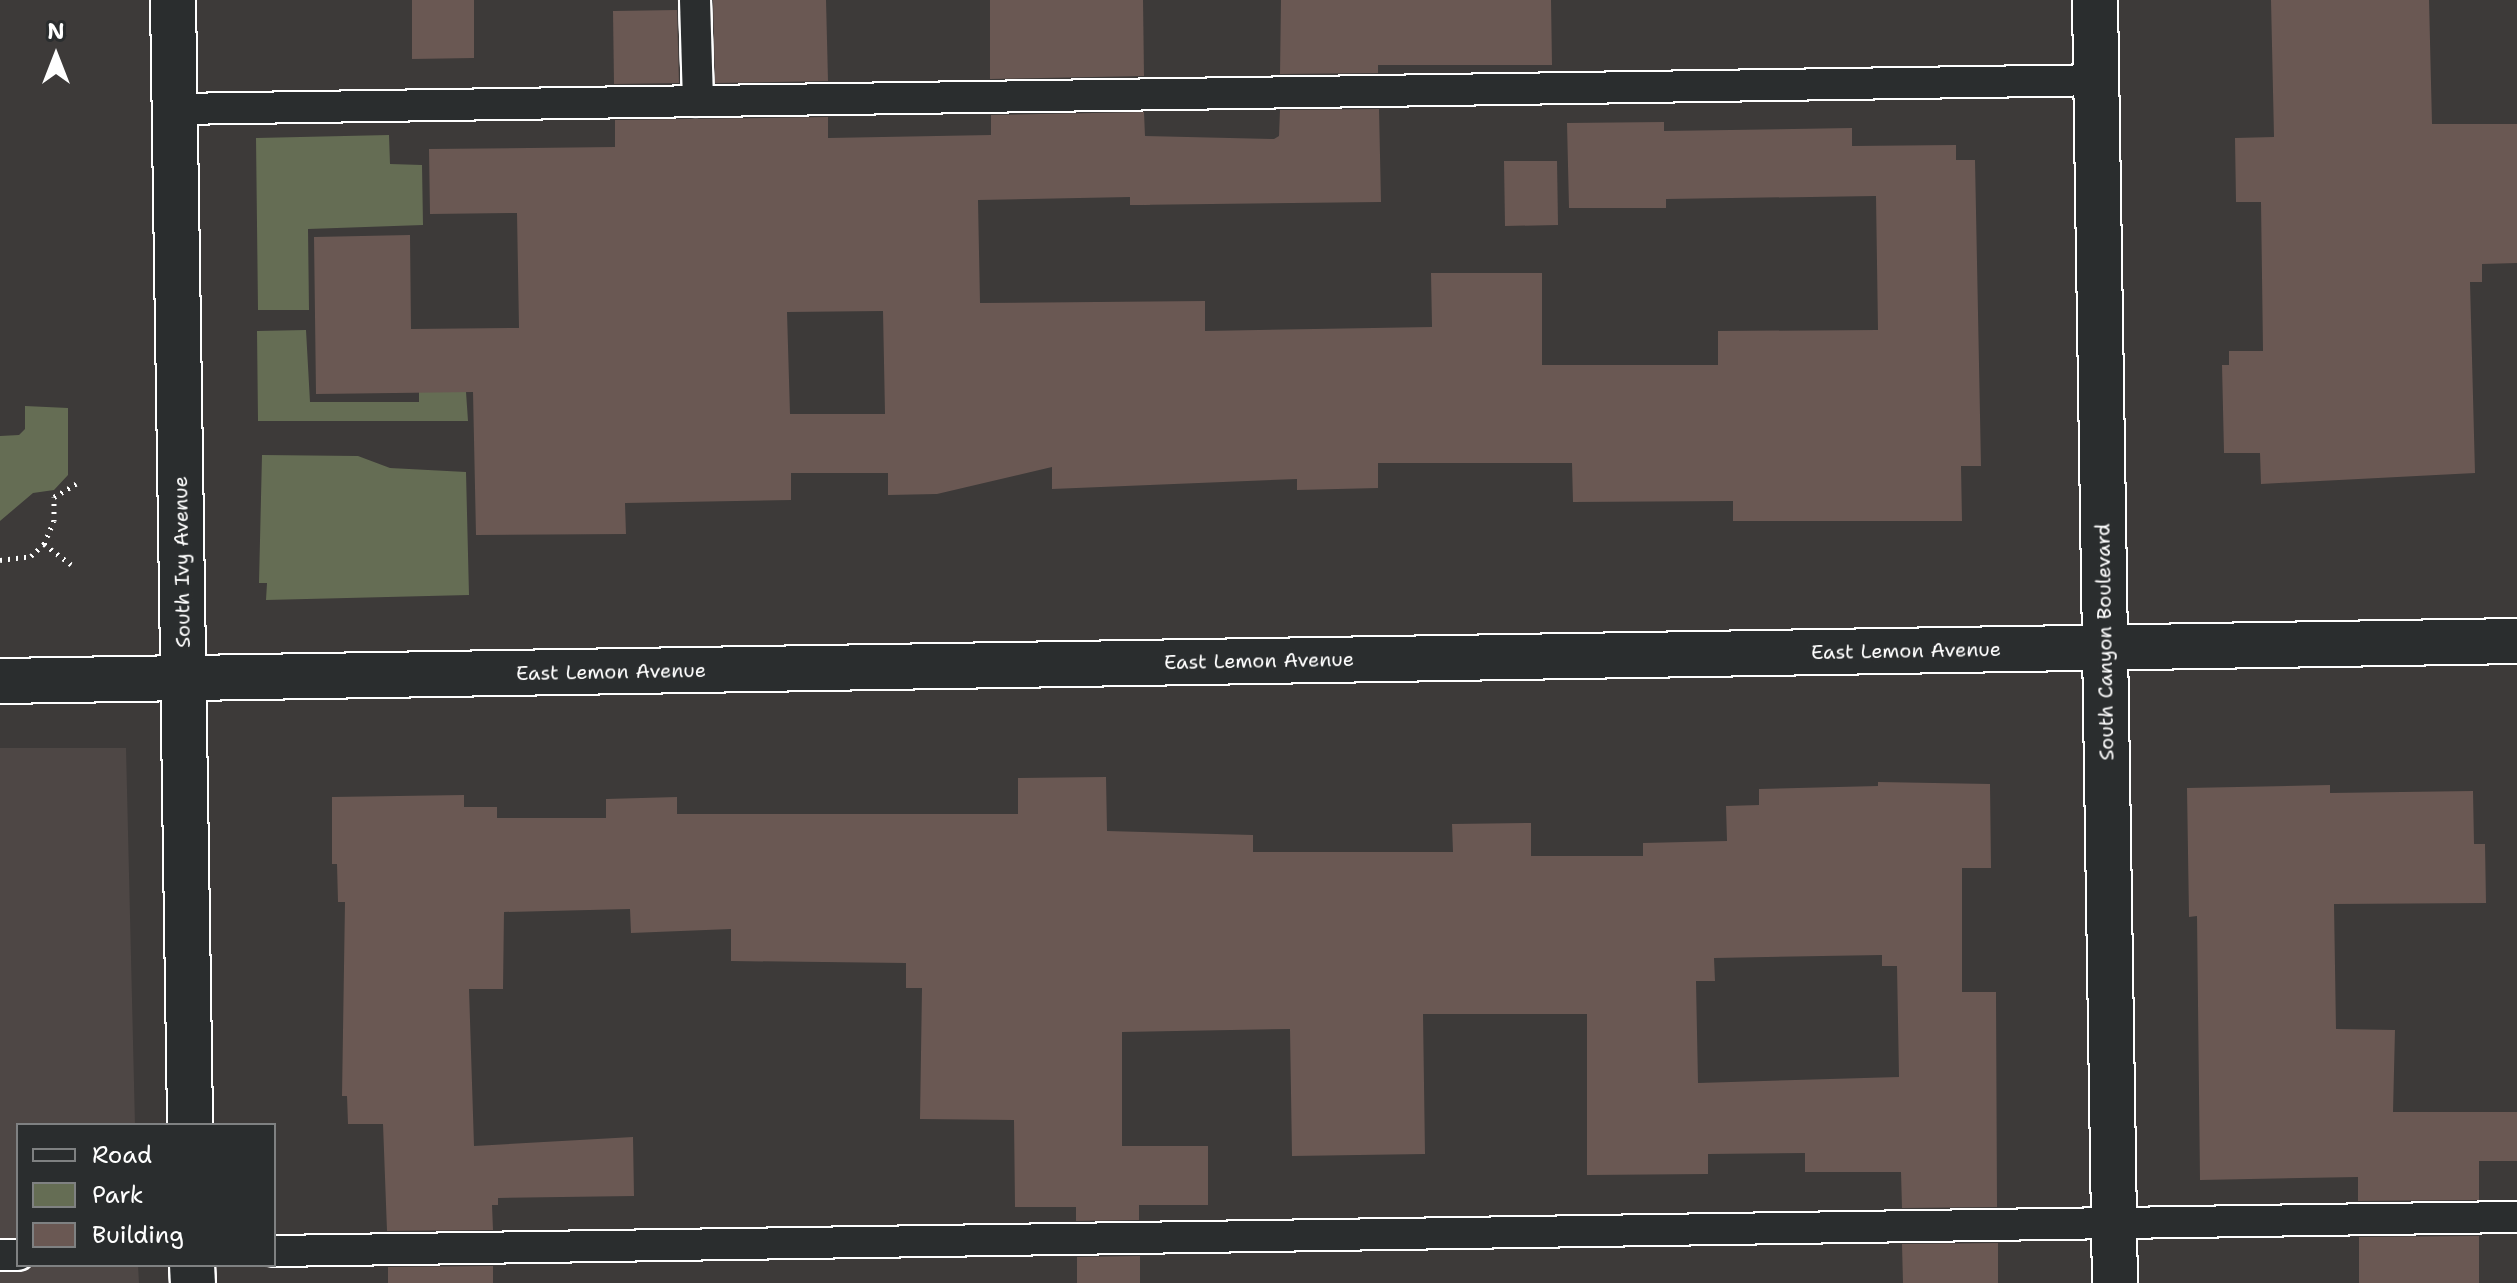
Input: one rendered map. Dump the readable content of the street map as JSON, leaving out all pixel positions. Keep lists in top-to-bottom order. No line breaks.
{"streets":{"street":["South Ivy Avenue","South Canyon Boulevard","East Lemon Avenue"]},"crossings":[["South Ivy Avenue","East Lemon Avenue"],["South Canyon Boulevard","East Lemon Avenue"]],"legend":["Road","Park","Building"],"north":"top"}
